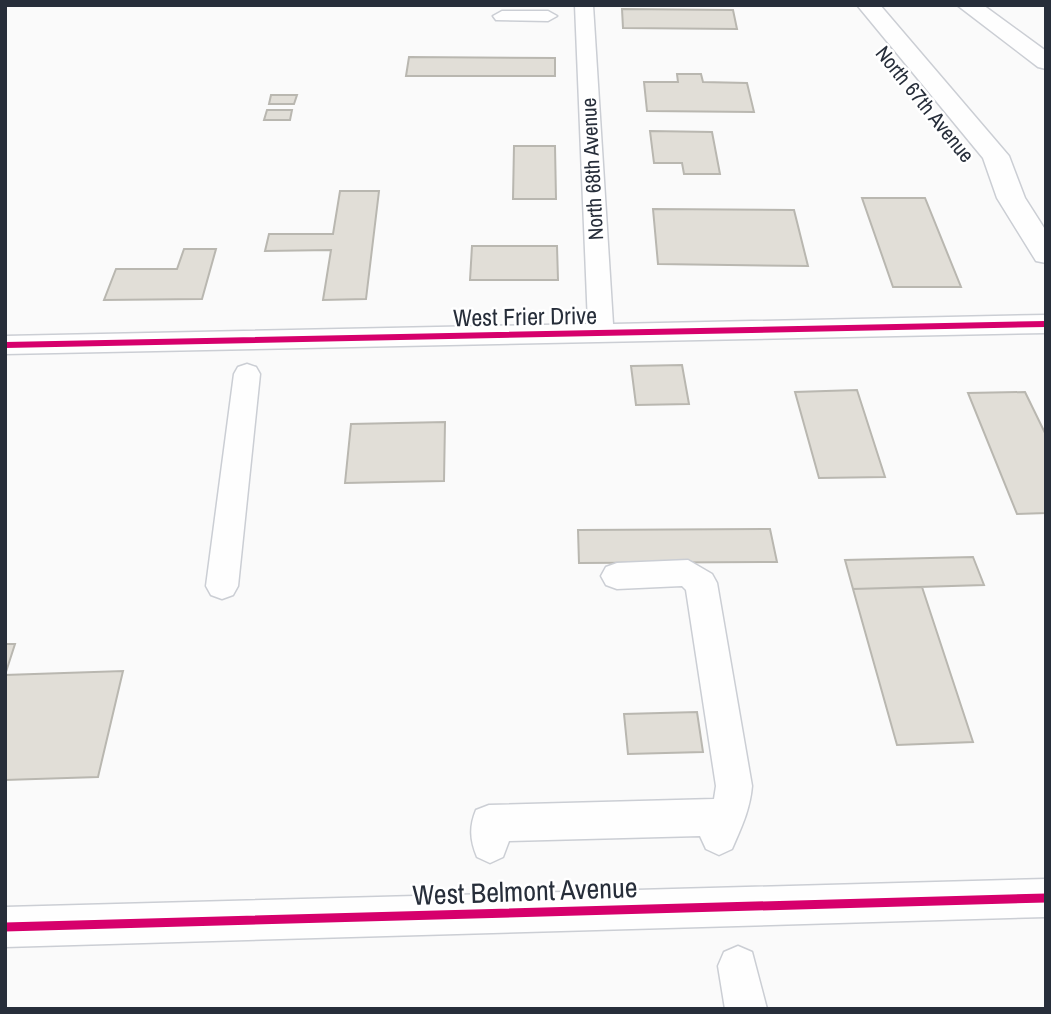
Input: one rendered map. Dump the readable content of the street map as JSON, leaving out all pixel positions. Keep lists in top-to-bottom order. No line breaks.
{"streets":{"main road":["North 67th Avenue"],"street":["North 68th Avenue","West Frier Drive","West Belmont Avenue"]},"crossings":[["North 68th Avenue","West Frier Drive"]]}
